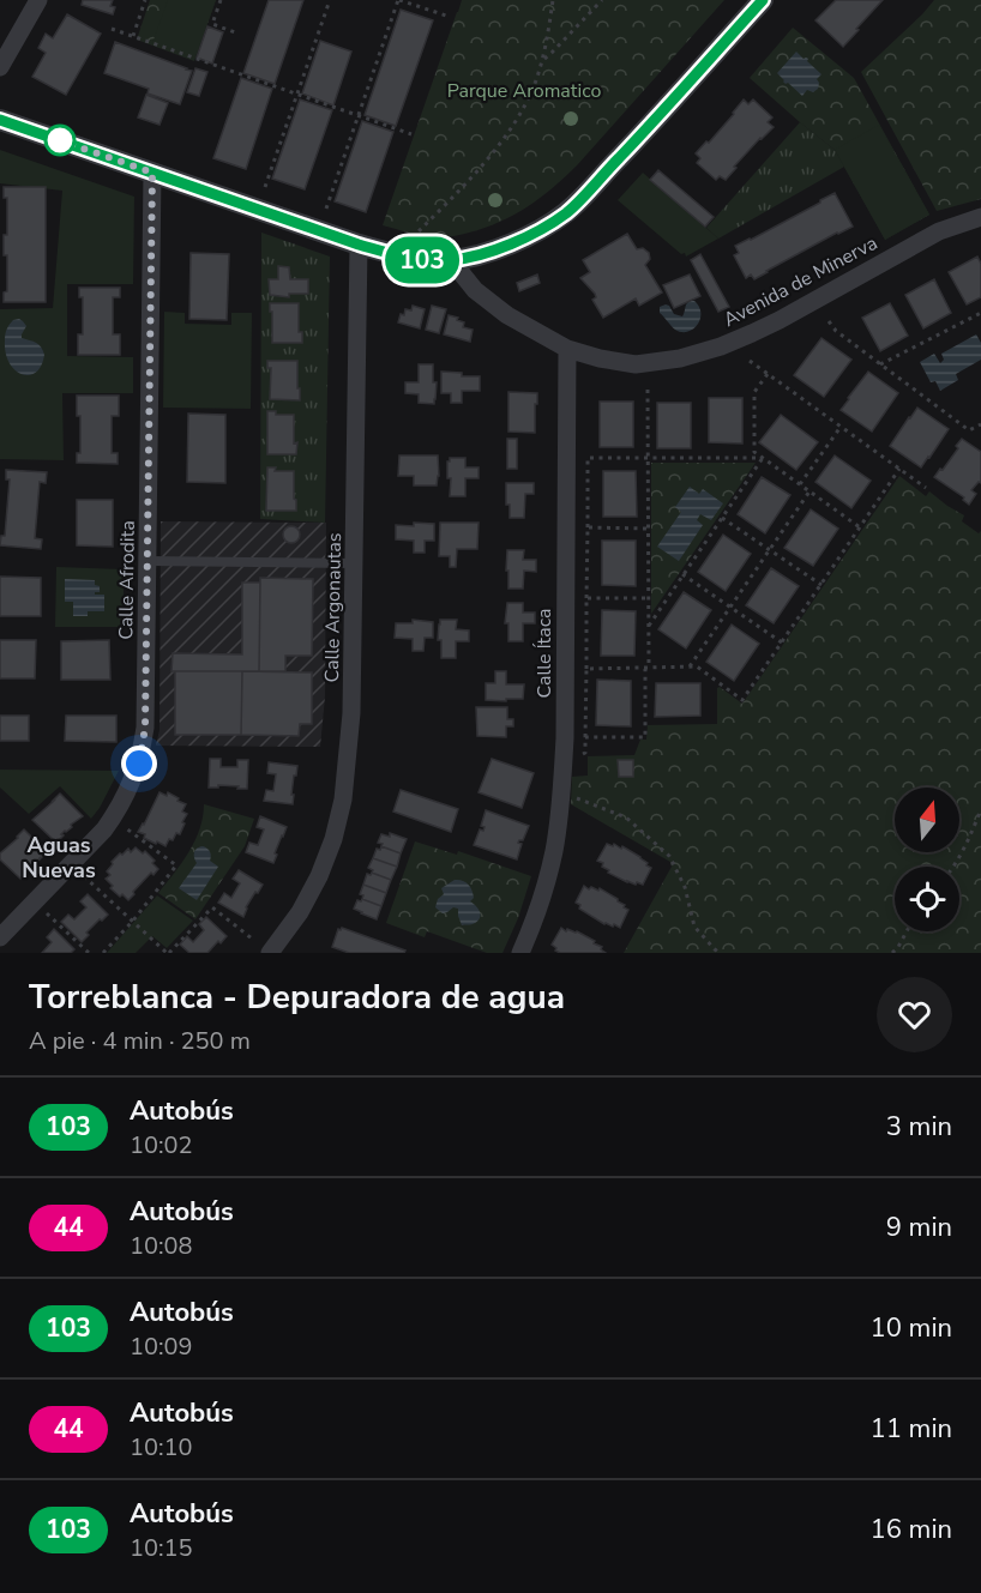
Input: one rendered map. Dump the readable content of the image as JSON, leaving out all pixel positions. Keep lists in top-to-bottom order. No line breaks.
{"streets":{"street":["Avenida de Minerva","Calle Afrodita","Calle Argonautas","Calle Ítaca"]},"crossings":[["Avenida de Minerva","Calle Ítaca"]],"districts":["Aguas Nuevas"],"parks":["Parque Aromatico"],"lines":["bus line 103"],"north":"top","page":{"on_map":"103","heading":["Torreblanca - Depuradora de agua","A pie · 4 min · 250 m"],"list":[{"mark":"103","name":"Autobús","note":"10:02","value":"3 min"},{"mark":"44","name":"Autobús","note":"10:08","value":"9 min"},{"mark":"103","name":"Autobús","note":"10:09","value":"10 min"},{"mark":"44","name":"Autobús","note":"10:10","value":"11 min"},{"mark":"103","name":"Autobús","note":"10:15","value":"16 min"}]}}
